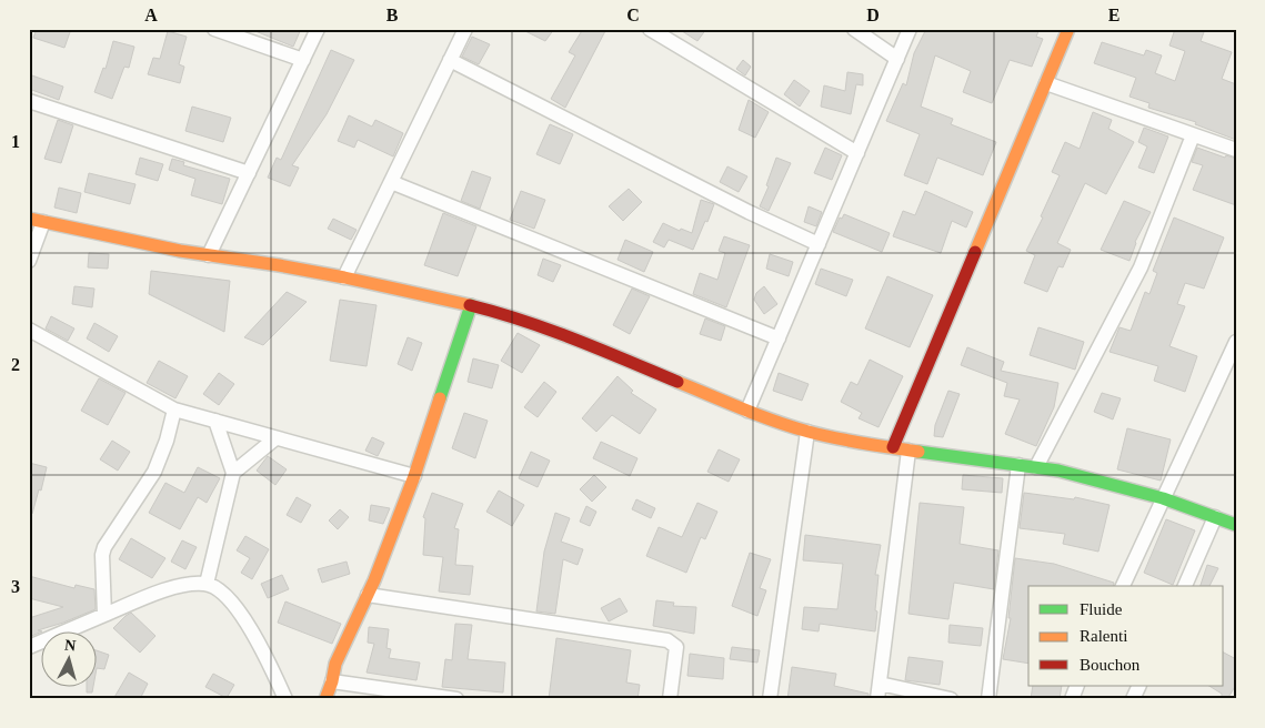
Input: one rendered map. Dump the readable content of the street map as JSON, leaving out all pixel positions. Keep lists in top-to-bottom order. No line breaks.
{"legend":["Fluide","Ralenti","Bouchon"],"north":"top","grid":{"columns":["A","B","C","D","E"],"rows":["1","2","3"]}}
